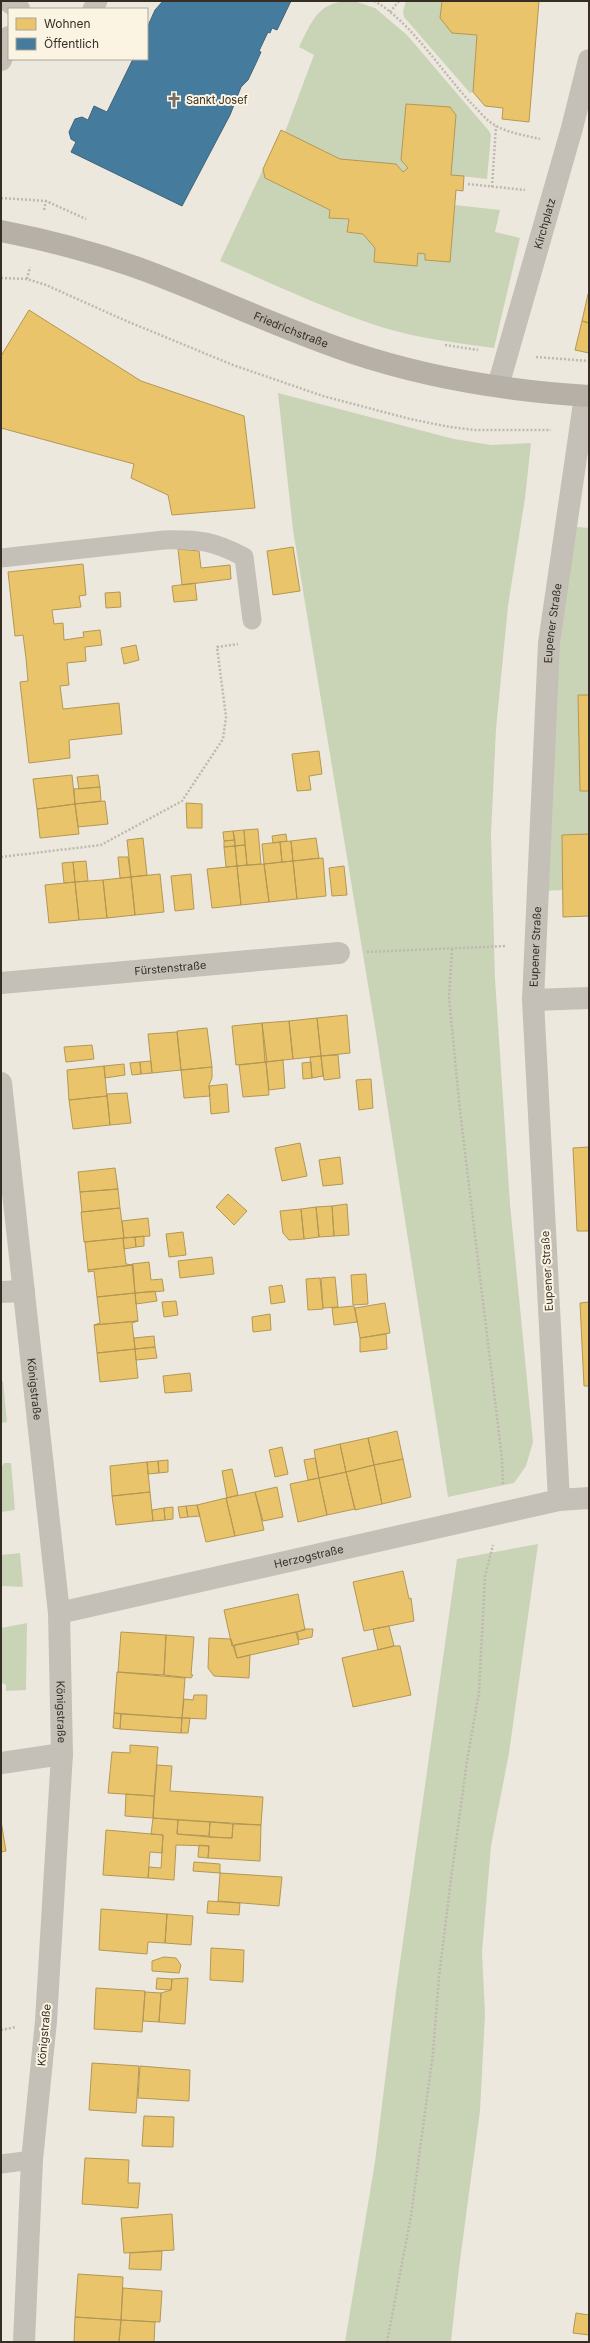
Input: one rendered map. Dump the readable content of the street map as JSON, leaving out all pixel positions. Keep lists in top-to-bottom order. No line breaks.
{"streets":{"street":["Kirchplatz","Friedrichstraße","Eupener Straße","Fürstenstraße","Königstraße","Herzogstraße"]},"crossings":[["Kirchplatz","Friedrichstraße"],["Friedrichstraße","Eupener Straße"],["Eupener Straße","Herzogstraße"],["Königstraße","Herzogstraße"]],"places":{"church":["Sankt Josef"]},"legend":["Wohnen","Öffentlich"]}
